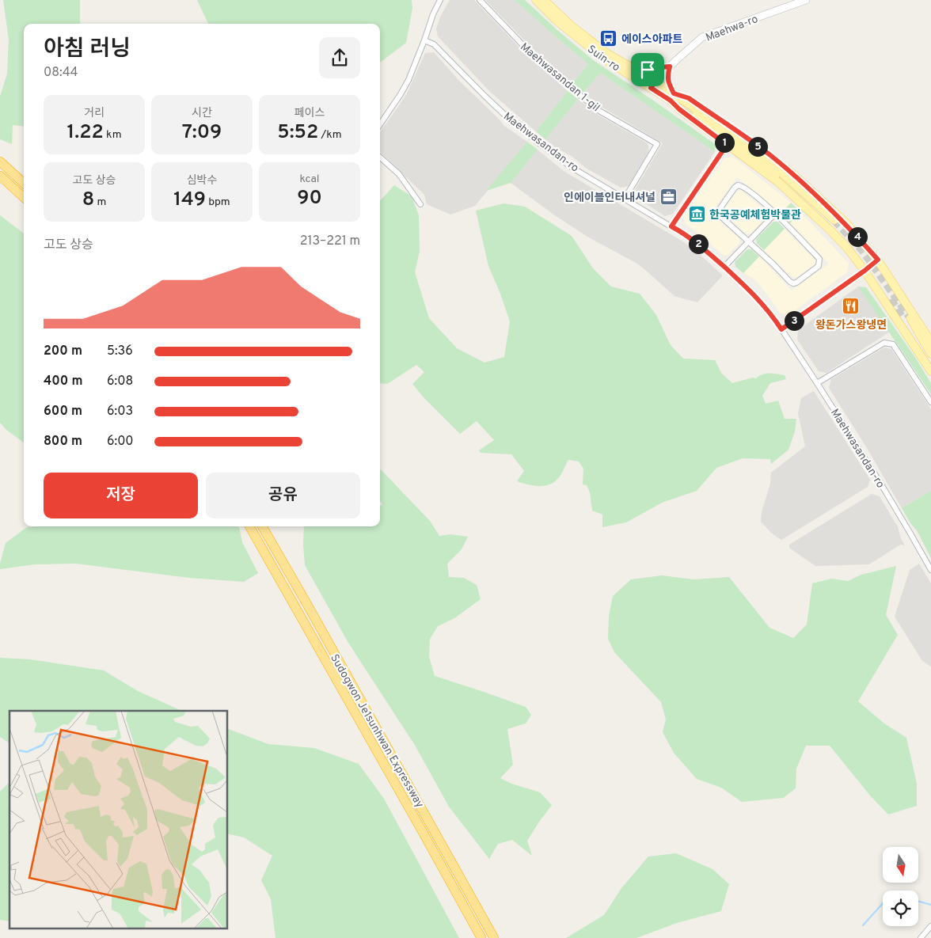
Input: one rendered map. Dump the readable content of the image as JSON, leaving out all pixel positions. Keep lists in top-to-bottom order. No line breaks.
{"streets":{"highway":["Sudogwon Je1sunhwan Expressway"],"main road":["Suin-ro"],"street":["Maehwa-ro","Maehwasandan 1-gil","Maehwasandan-ro"]},"crossings":[["Maehwa-ro","Suin-ro"],["Maehwasandan 1-gil","Maehwasandan-ro"]],"places":{"bus stop":["에이스아파트"],"office":["인에이블인터내셔널"],"museum":["한국공예체험박물관"],"restaurant":["왕돈가스왕냉면"]},"north":"bottom","page":{"heading":["아침 러닝","08:44"],"stats":[["거리","1.22 km"],["시간","7:09"],["페이스","5:52 /km"],["고도 상승","8 m"],["심박수","149 bpm"],["kcal","90"]],"pins":["1","5","4","2","3"],"chart":["고도 상승","213–221 m"],"list":[{"name":"200 m","note":"5:36"},{"name":"400 m","note":"6:08"},{"name":"600 m","note":"6:03"},{"name":"800 m","note":"6:00"}],"buttons":["저장","공유"]}}
